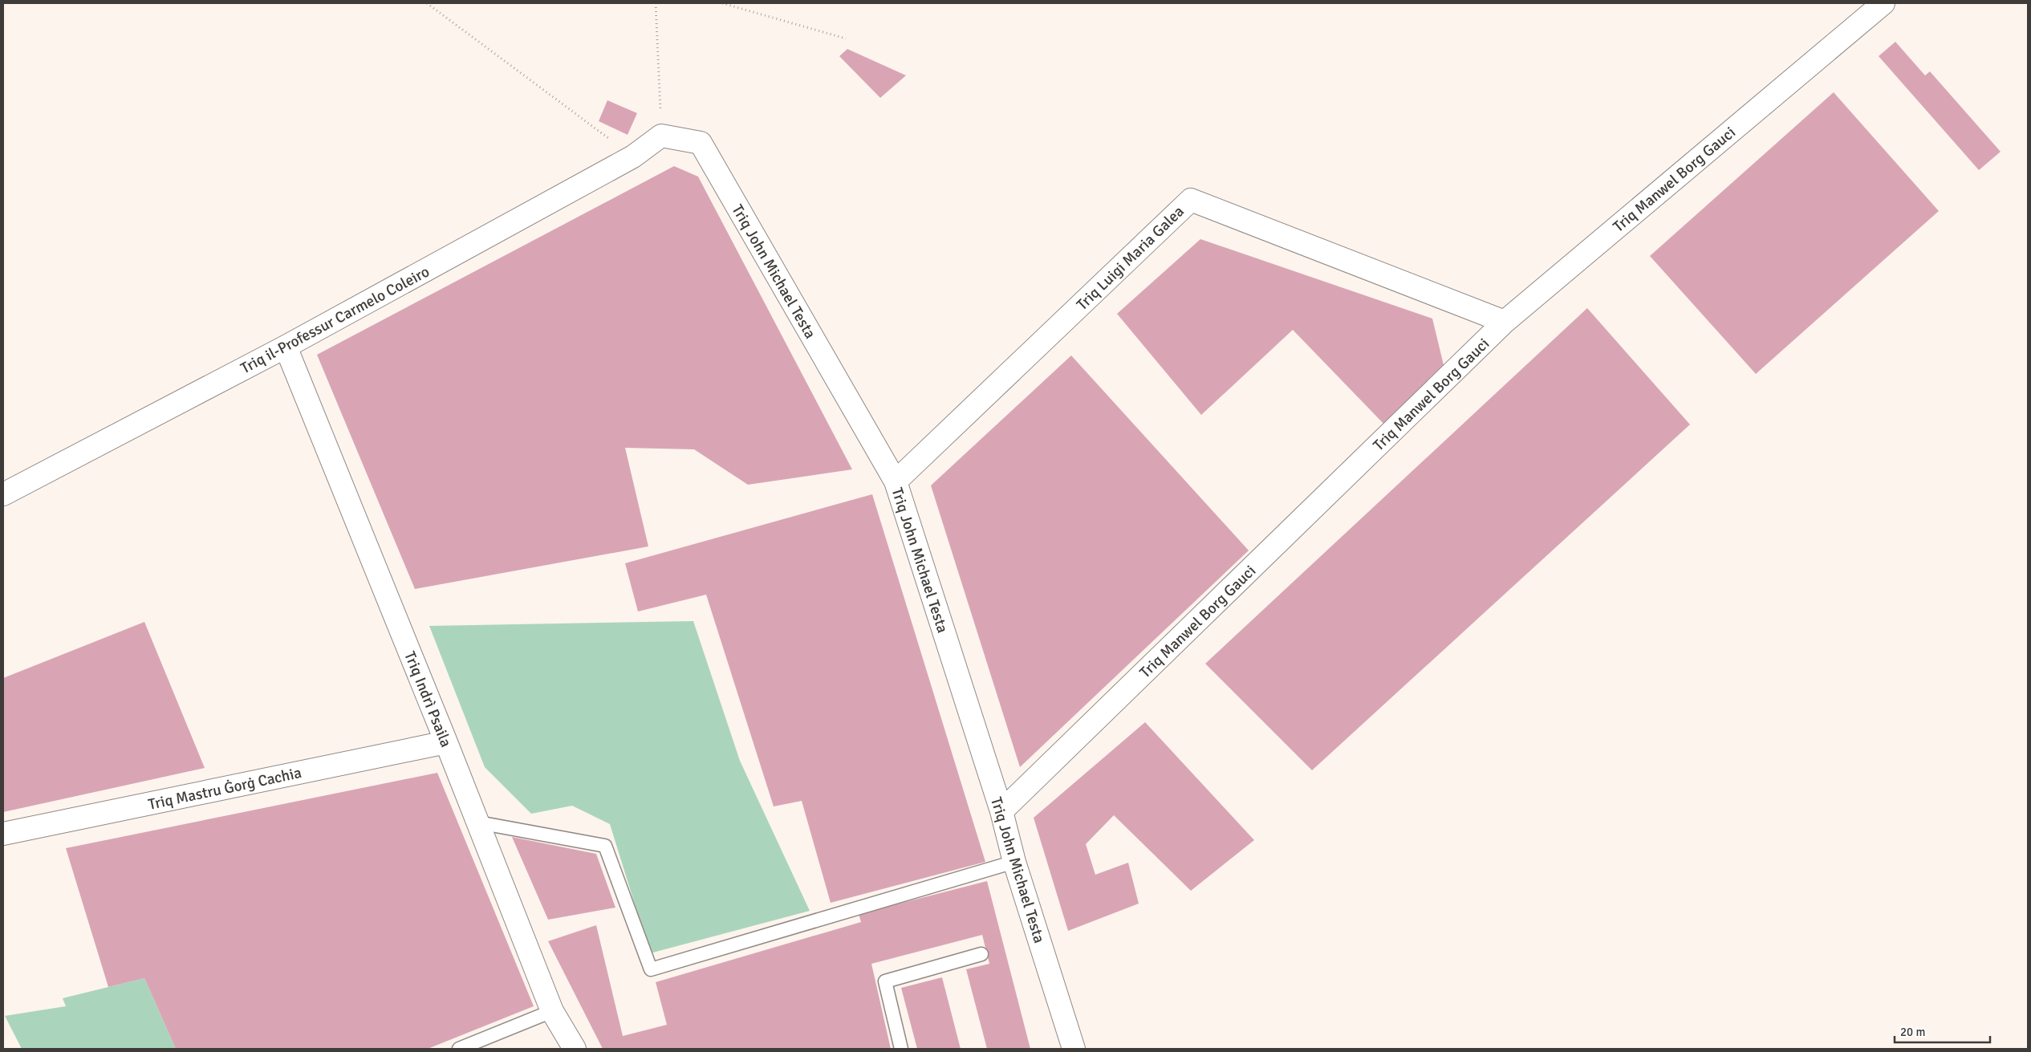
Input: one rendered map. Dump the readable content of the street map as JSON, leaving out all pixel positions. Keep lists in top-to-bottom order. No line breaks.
{"streets":{"street":["Triq Manwel Borg Gauci","Triq Luigi Maria Galea","Triq John Michael Testa","Triq il-Professur Carmelo Coleiro","Triq Indrì Psaila","Triq Mastru Ġorġ Cachia"]},"crossings":[["Triq Manwel Borg Gauci","Triq Luigi Maria Galea"],["Triq Manwel Borg Gauci","Triq John Michael Testa"],["Triq Luigi Maria Galea","Triq John Michael Testa"],["Triq John Michael Testa","Triq il-Professur Carmelo Coleiro"],["Triq il-Professur Carmelo Coleiro","Triq Indrì Psaila"],["Triq Indrì Psaila","Triq Mastru Ġorġ Cachia"]],"scale_bar":"20 m"}
